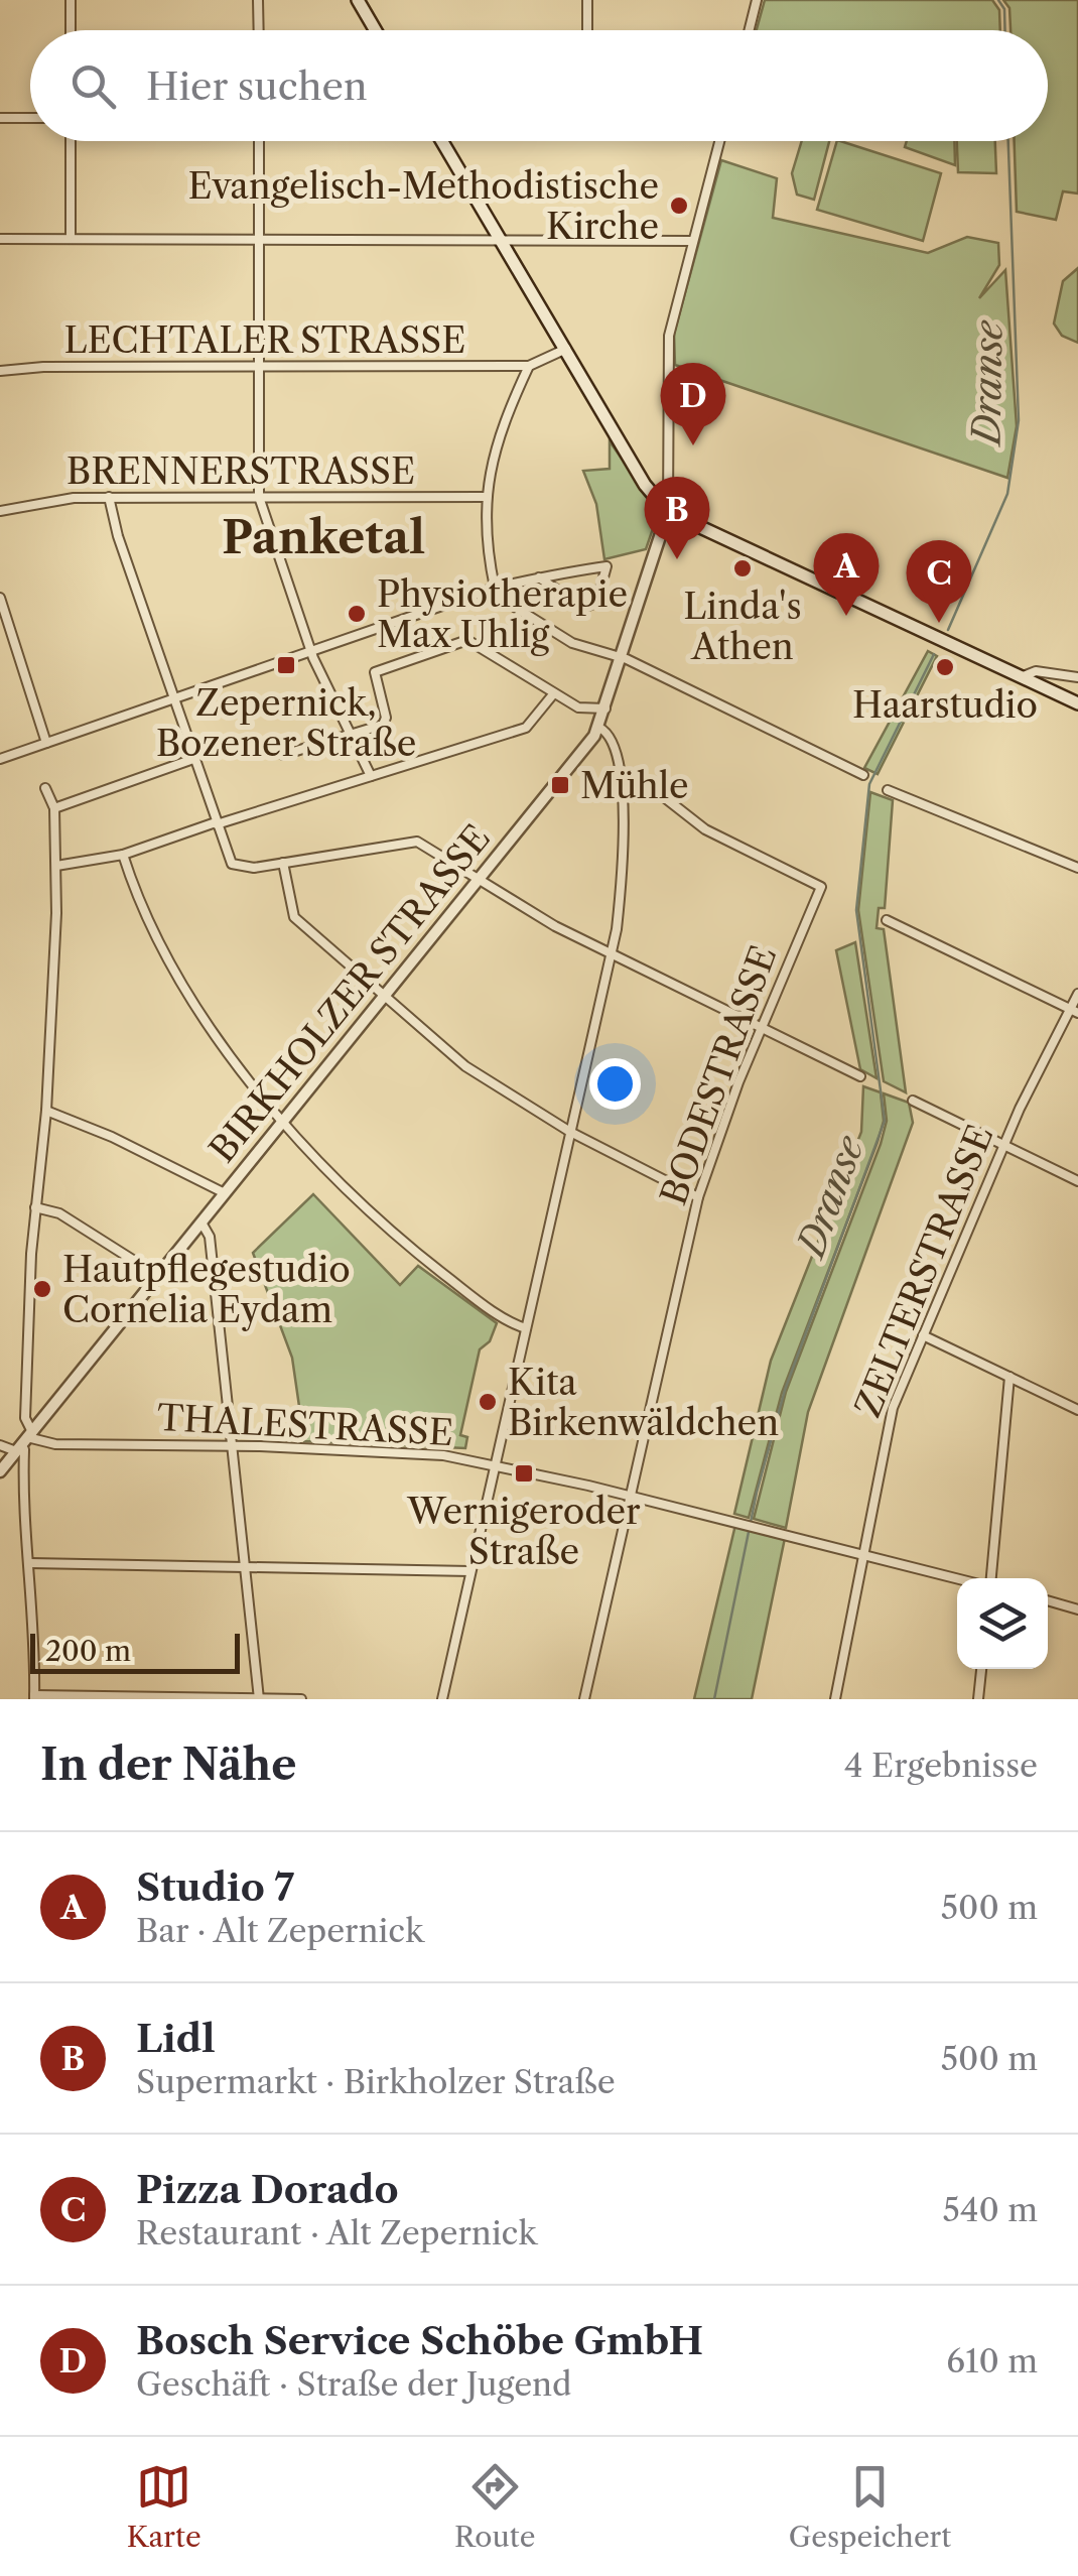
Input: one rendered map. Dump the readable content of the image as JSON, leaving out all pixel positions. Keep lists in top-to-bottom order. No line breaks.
{"streets":{"street":["LECHTALER STRASSE","BRENNERSTRASSE","BIRKHOLZER STRASSE","BODESTRASSE","ZELTERSTRASSE","THALESTRASSE"]},"crossings":[["BIRKHOLZER STRASSE","THALESTRASSE"],["BODESTRASSE","THALESTRASSE"],["ZELTERSTRASSE","THALESTRASSE"]],"districts":["Panketal"],"water":["Dranse"],"places":{"other":["Evangelisch-Methodistische Kirche","Linda's Athen","Physiotherapie Max Uhlig","Haarstudio","Hautpflegestudio Cornelia Eydam","Kita Birkenwäldchen"],"transit":["Zepernick, Bozener Straße","Mühle","Wernigeroder Straße"]},"scale_bar":"200 m","page":{"search":"Hier suchen","pins":["D","B","A","C"],"scale":"200 m","heading":["In der Nähe","4 Ergebnisse"],"list":[{"mark":"A","name":"Studio 7","note":"Bar · Alt Zepernick","value":"500 m"},{"mark":"B","name":"Lidl","note":"Supermarkt · Birkholzer Straße","value":"500 m"},{"mark":"C","name":"Pizza Dorado","note":"Restaurant · Alt Zepernick","value":"540 m"},{"mark":"D","name":"Bosch Service Schöbe GmbH","note":"Geschäft · Straße der Jugend","value":"610 m"}],"nav":["Karte","Route","Gespeichert"]}}
